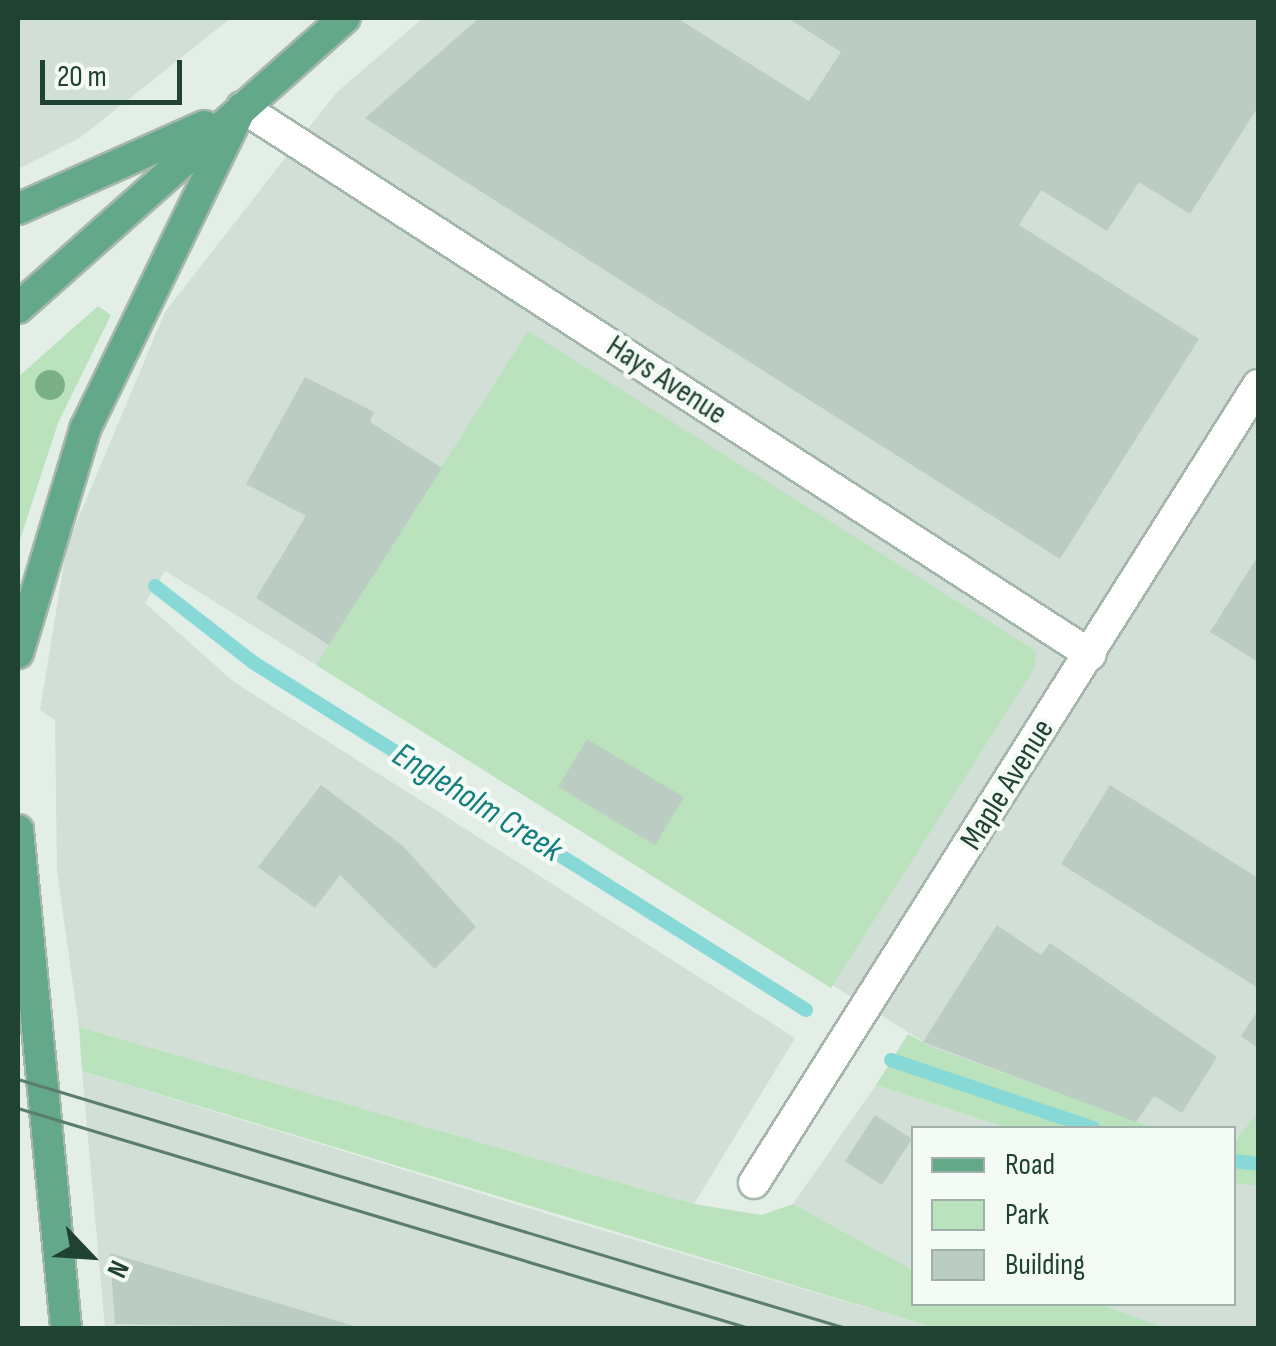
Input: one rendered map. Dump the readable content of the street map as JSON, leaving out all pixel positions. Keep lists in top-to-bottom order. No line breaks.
{"streets":{"street":["Hays Avenue","Maple Avenue"]},"crossings":[["Hays Avenue","Maple Avenue"]],"water":["Engleholm Creek"],"legend":["Road","Park","Building"],"scale_bar":"20 m","north":"bottom right"}
